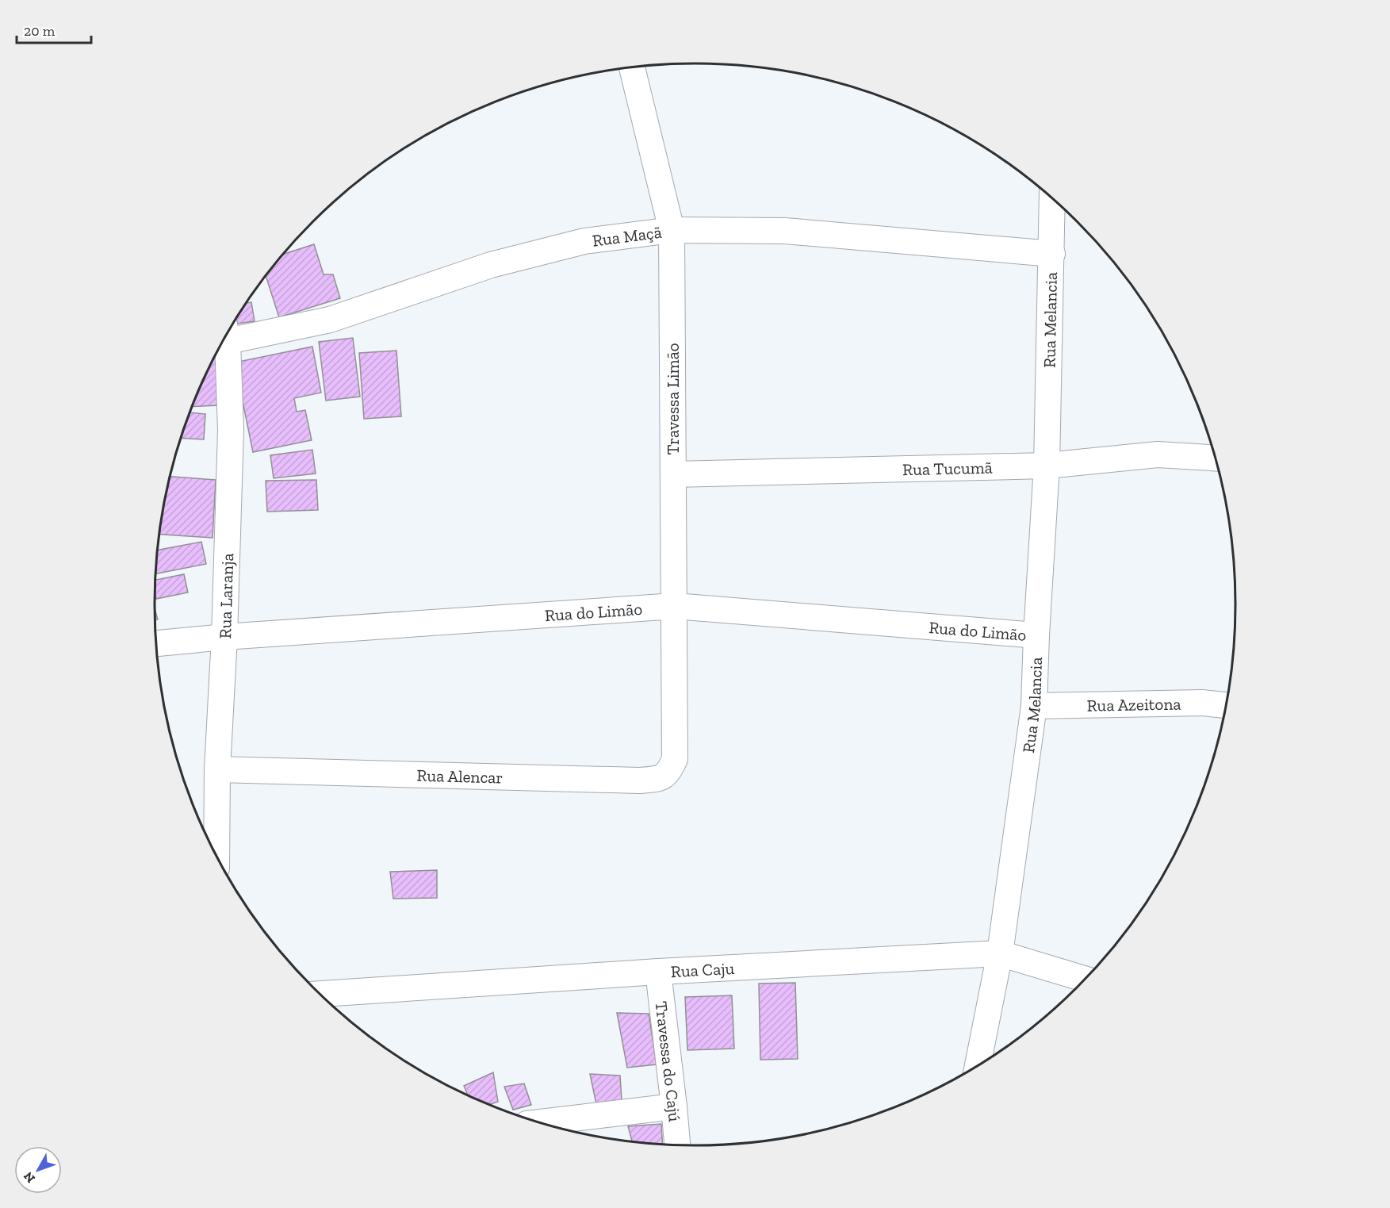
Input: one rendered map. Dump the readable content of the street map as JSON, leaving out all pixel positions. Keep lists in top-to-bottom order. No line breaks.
{"streets":{"street":["Rua Maçã","Rua Melancia","Travessa Limão","Rua Tucumã","Rua Laranja","Rua do Limão","Rua Azeitona","Rua Alencar","Rua Caju","Travessa do Cajú"]},"crossings":[["Rua Maçã","Rua Melancia"],["Rua Maçã","Travessa Limão"],["Rua Melancia","Rua Tucumã"],["Rua Melancia","Rua do Limão"],["Rua Melancia","Rua Azeitona"],["Rua Melancia","Rua Caju"],["Travessa Limão","Rua Tucumã"],["Travessa Limão","Rua do Limão"],["Travessa Limão","Rua Alencar"],["Rua Laranja","Rua do Limão"],["Rua Laranja","Rua Alencar"],["Rua Caju","Travessa do Cajú"]],"scale_bar":"20 m","north":"bottom left"}
